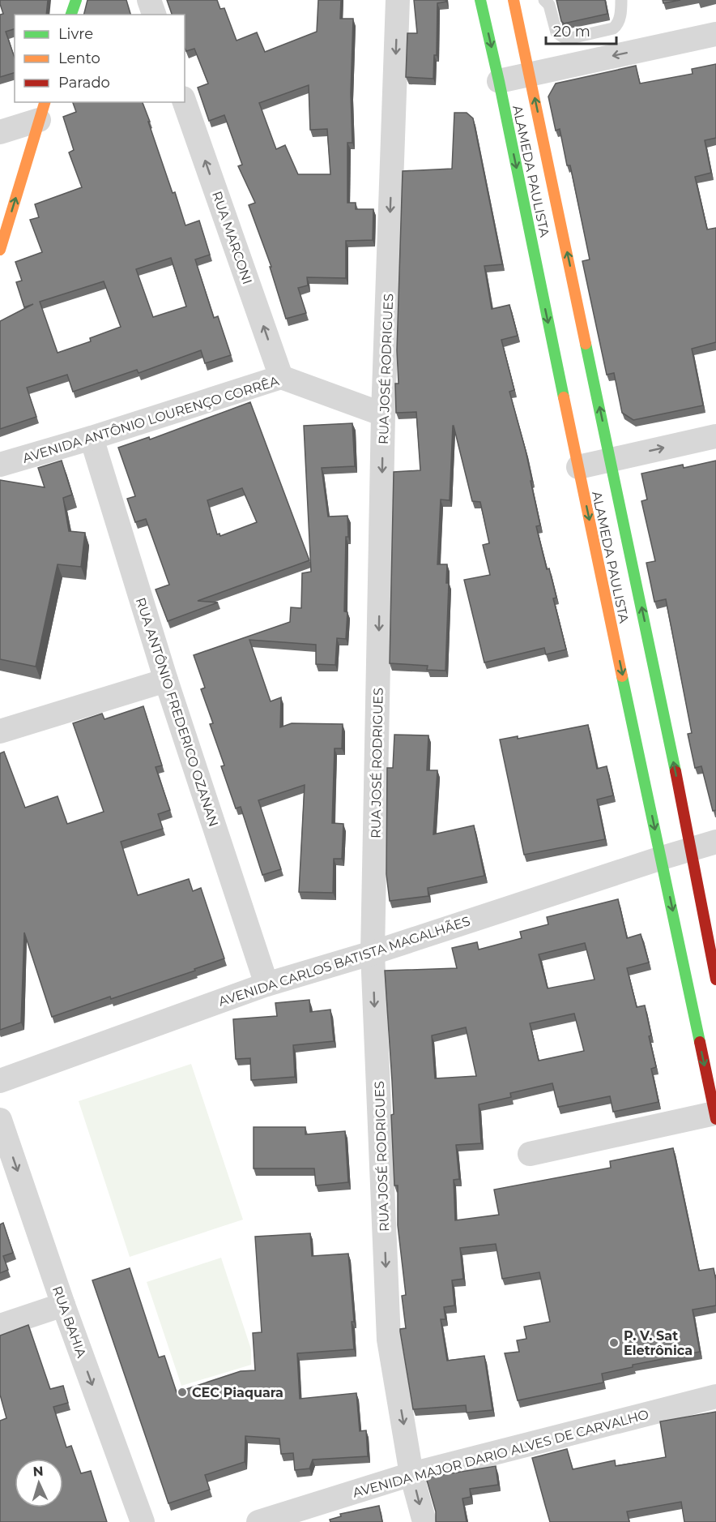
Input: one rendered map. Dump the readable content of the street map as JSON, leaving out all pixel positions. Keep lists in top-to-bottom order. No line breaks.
{"streets":{"main road":["ALAMEDA PAULISTA"],"street":["RUA MARCONI","RUA JOSÉ RODRIGUES","AVENIDA ANTÔNIO LOURENÇO CORRÊA","RUA ANTÔNIO FREDERICO OZANAN","AVENIDA CARLOS BATISTA MAGALHÃES","RUA BAHIA","AVENIDA MAJOR DARIO ALVES DE CARVALHO"]},"crossings":[["ALAMEDA PAULISTA","AVENIDA CARLOS BATISTA MAGALHÃES"],["RUA MARCONI","AVENIDA ANTÔNIO LOURENÇO CORRÊA"],["RUA JOSÉ RODRIGUES","AVENIDA ANTÔNIO LOURENÇO CORRÊA"],["RUA JOSÉ RODRIGUES","AVENIDA CARLOS BATISTA MAGALHÃES"],["RUA JOSÉ RODRIGUES","AVENIDA MAJOR DARIO ALVES DE CARVALHO"],["AVENIDA ANTÔNIO LOURENÇO CORRÊA","RUA ANTÔNIO FREDERICO OZANAN"],["RUA ANTÔNIO FREDERICO OZANAN","AVENIDA CARLOS BATISTA MAGALHÃES"]],"one_way":["RUA MARCONI","RUA JOSÉ RODRIGUES","RUA BAHIA"],"places":["P. V. Sat Eletrônica","CEC Piaquara"],"legend":["Livre","Lento","Parado"],"scale_bar":"20 m","north":"top"}
